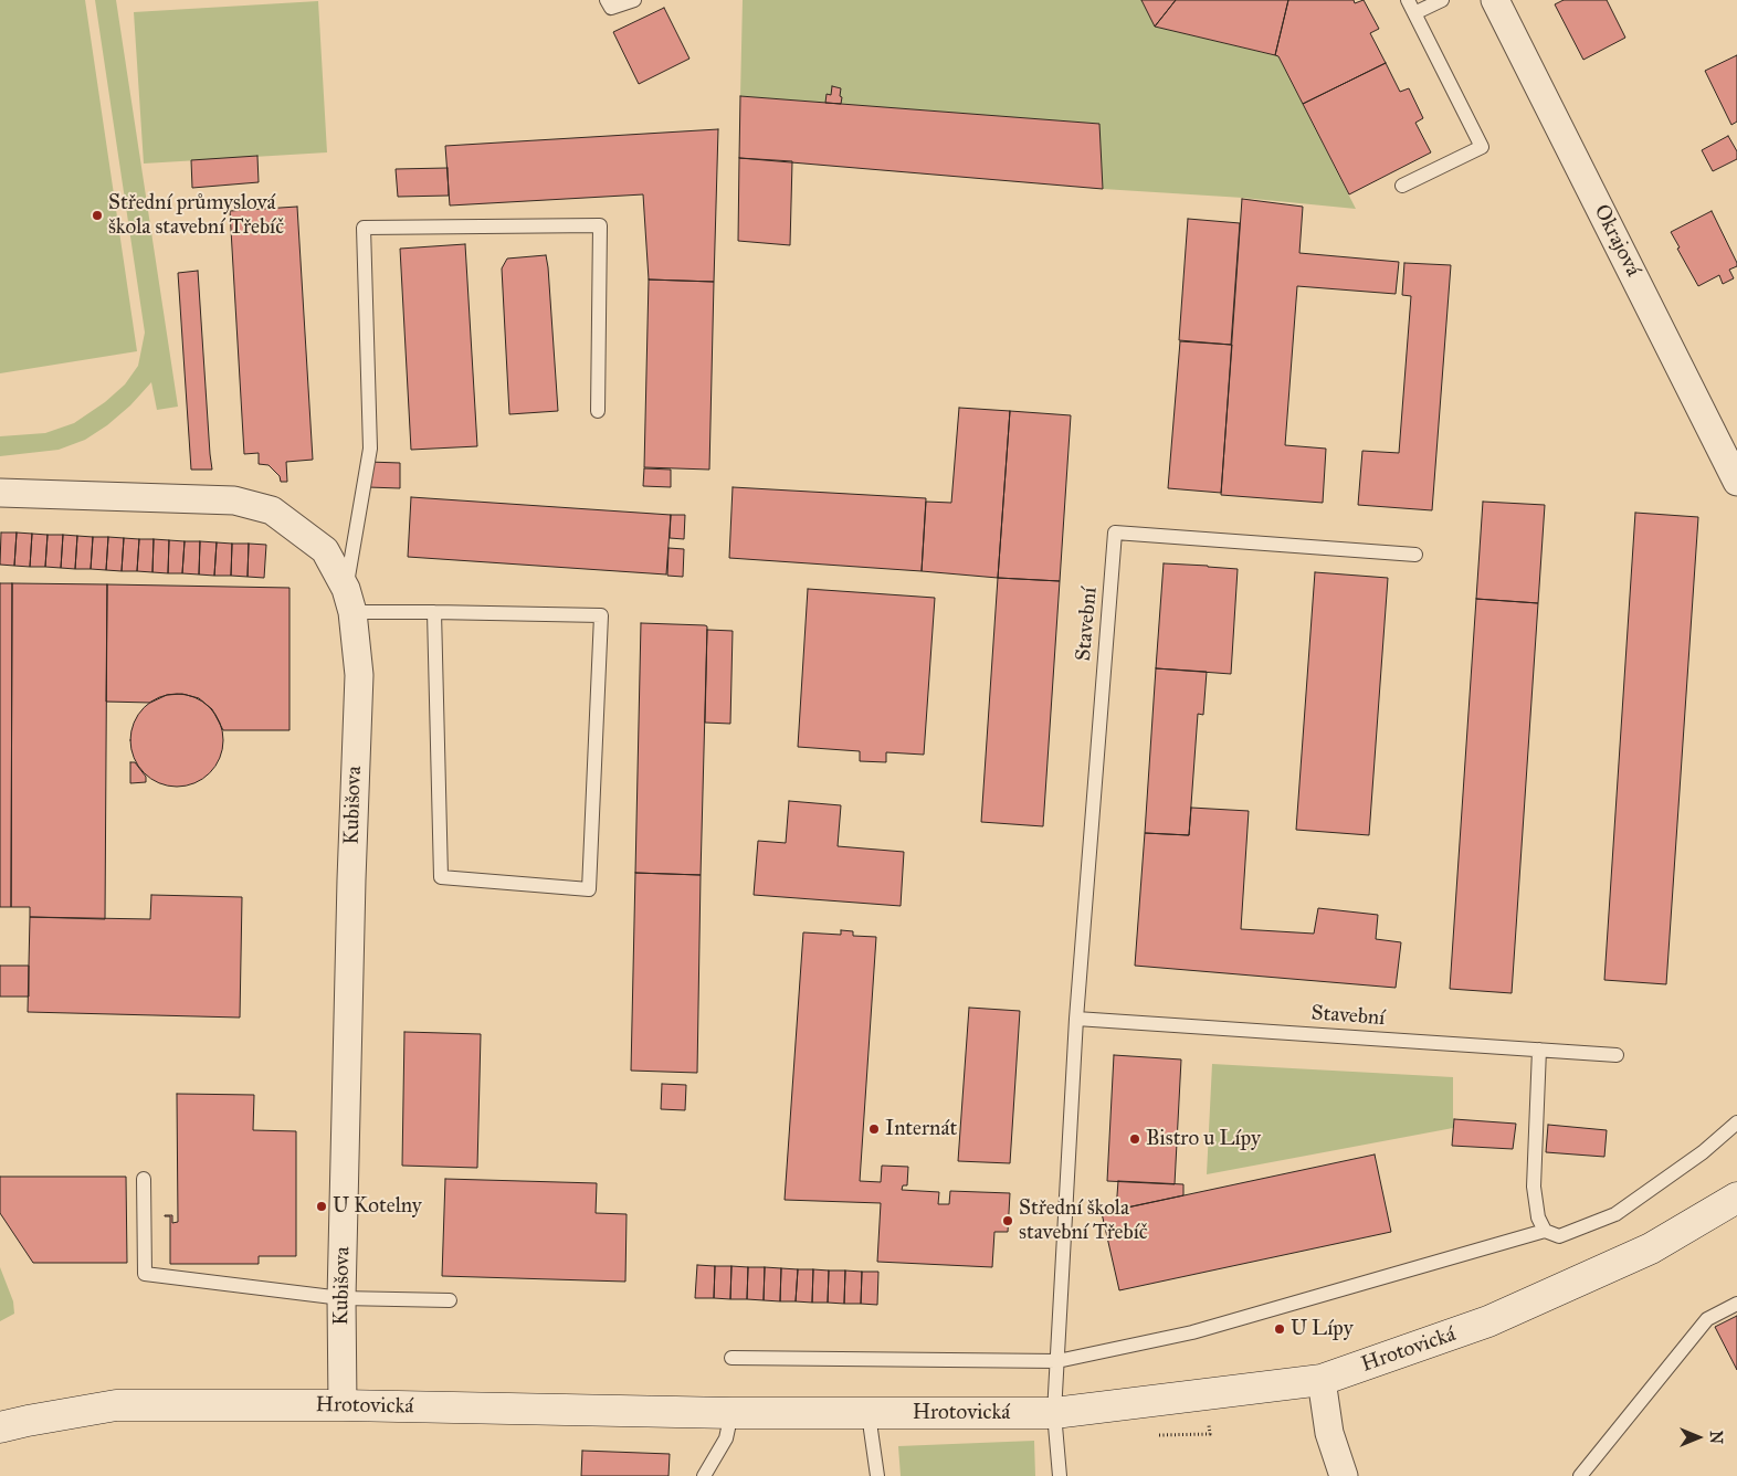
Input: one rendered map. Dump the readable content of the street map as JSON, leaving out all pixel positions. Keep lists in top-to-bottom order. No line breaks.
{"streets":{"main road":["Hrotovická"],"street":["Okrajová","Kubišova"],"lane":["Stavební"]},"crossings":[["Stavební","Hrotovická"],["Kubišova","Hrotovická"]],"places":["Střední průmyslová škola stavební Třebíč","Internát","Bistro u Lípy","U Kotelny","Střední škola stavební Třebíč","U Lípy"],"north":"right"}
